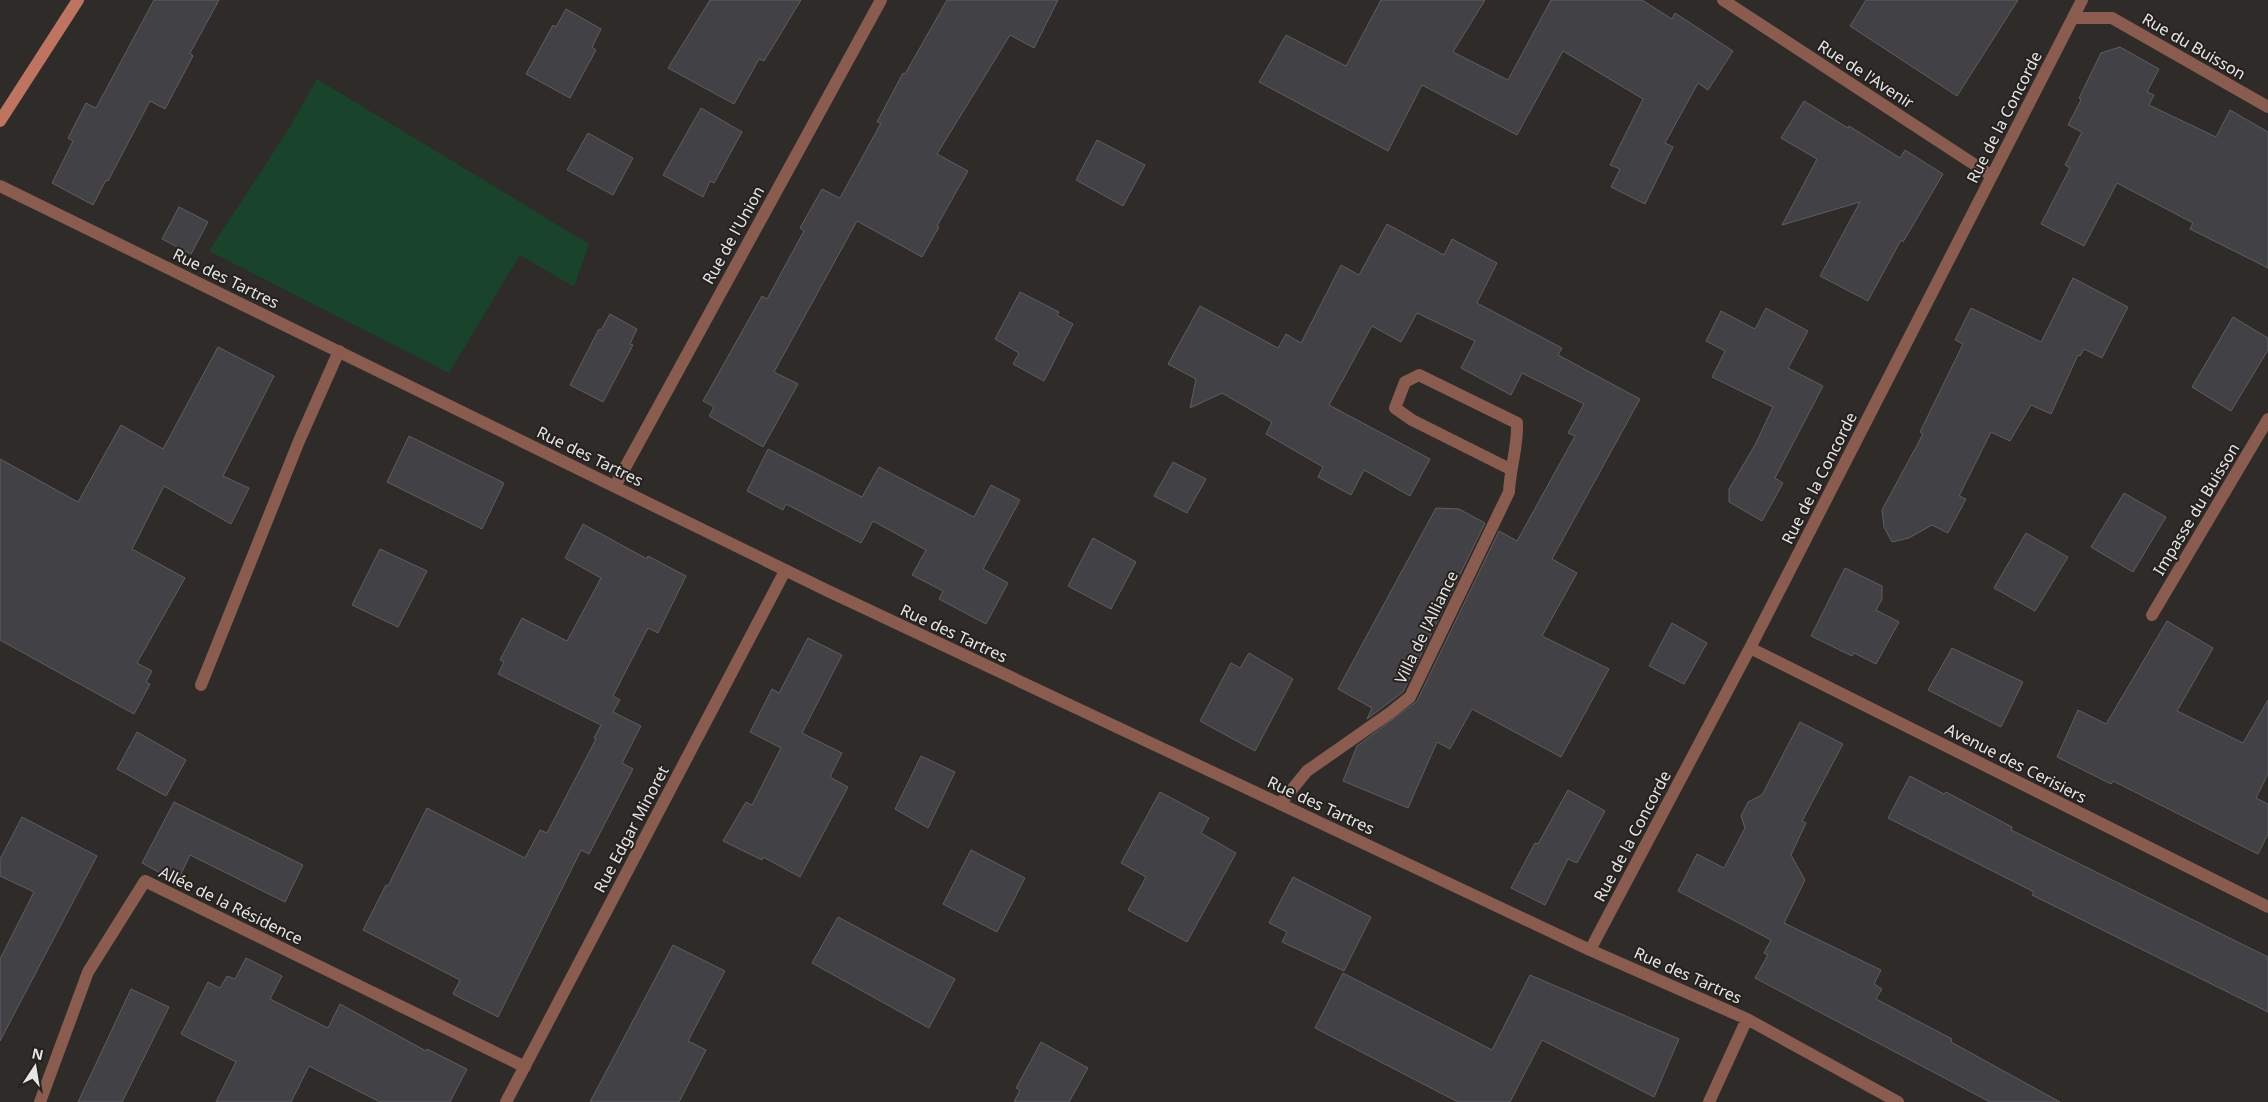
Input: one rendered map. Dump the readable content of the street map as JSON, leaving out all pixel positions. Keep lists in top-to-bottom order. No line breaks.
{"streets":{"street":["Rue du Buisson","Rue de l'Avenir","Rue de la Concorde","Rue de l'Union","Rue des Tartres","Impasse du Buisson","Villa de l'Alliance","Avenue des Cerisiers","Rue Edgar Minoret","Allée de la Résidence"]},"crossings":[["Rue du Buisson","Rue de la Concorde"],["Rue de l'Avenir","Rue de la Concorde"],["Rue de la Concorde","Rue des Tartres"],["Rue de la Concorde","Avenue des Cerisiers"],["Rue de l'Union","Rue des Tartres"],["Rue des Tartres","Villa de l'Alliance"],["Rue des Tartres","Rue Edgar Minoret"],["Rue Edgar Minoret","Allée de la Résidence"]],"north":"top"}
